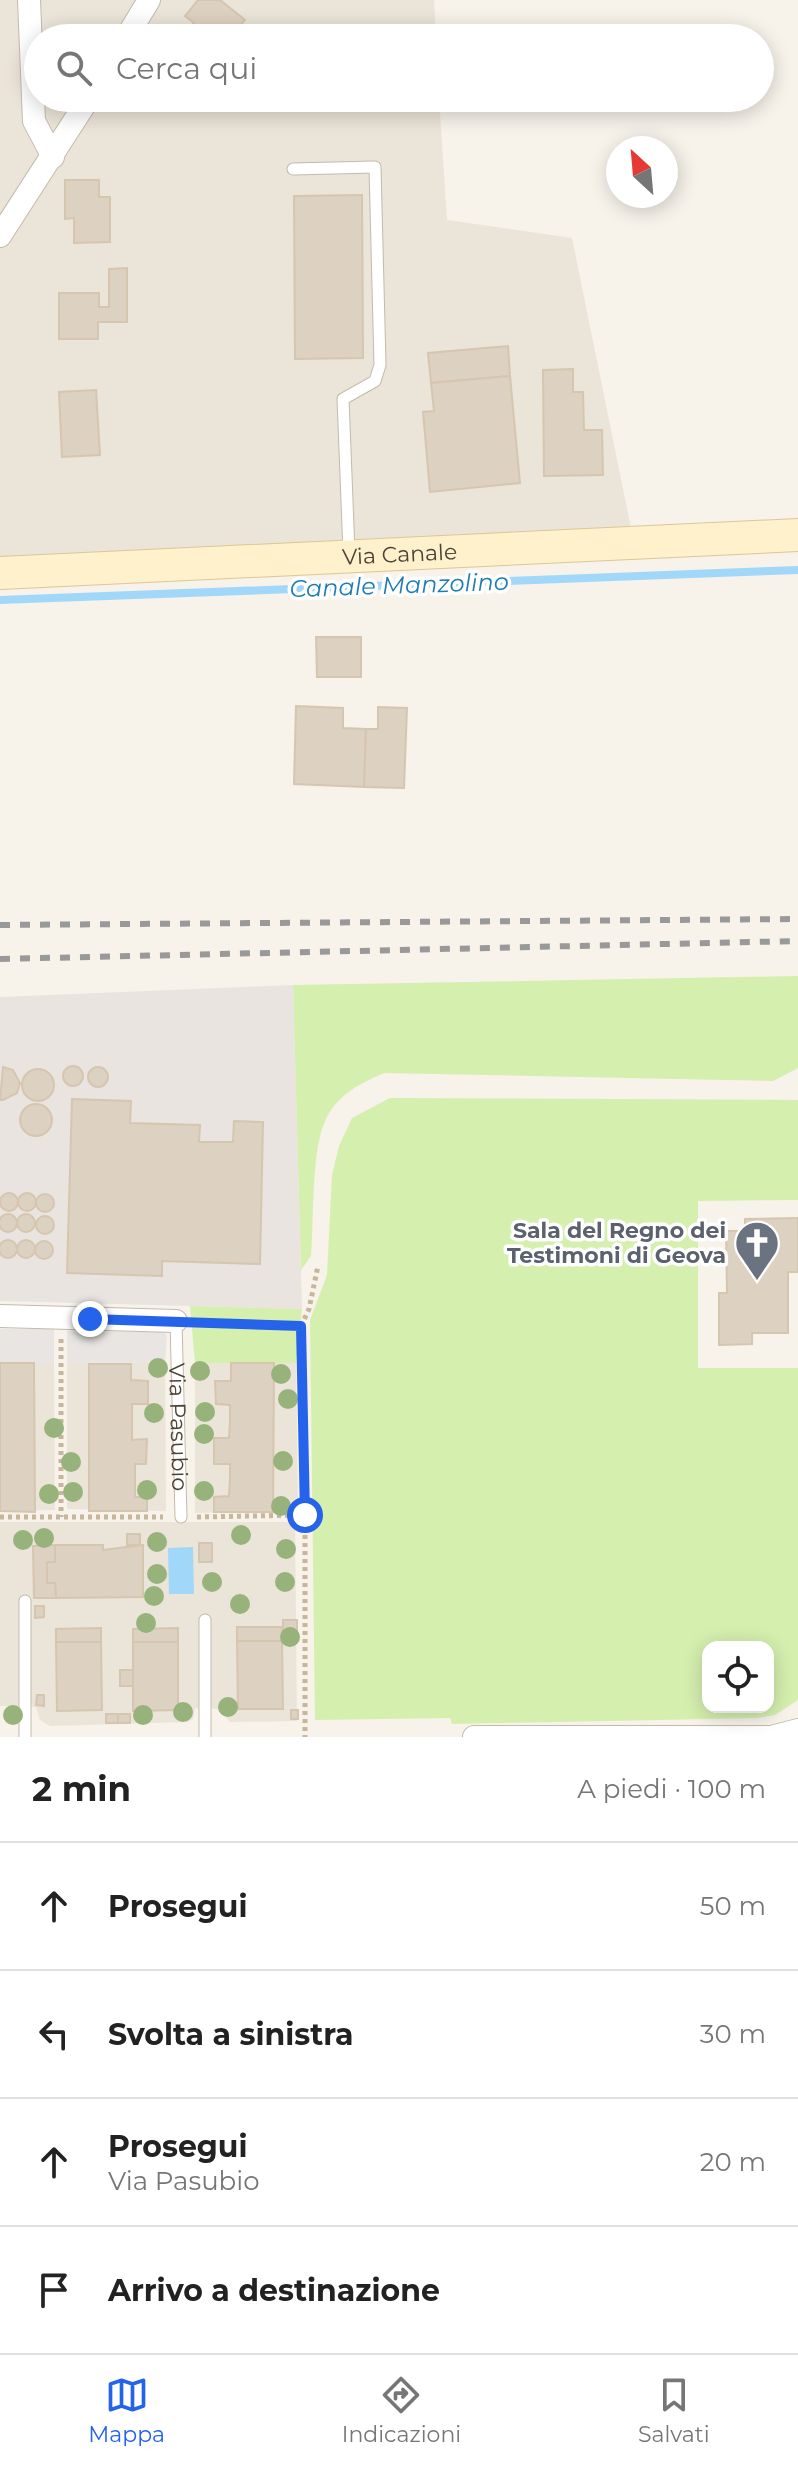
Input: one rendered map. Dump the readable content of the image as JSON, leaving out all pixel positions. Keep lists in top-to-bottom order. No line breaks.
{"streets":{"street":["Via Canale"],"lane":["Via Pasubio"]},"water":["Canale Manzolino"],"places":{"church":["Sala del Regno dei Testimoni di Geova"]},"north":"top left","page":{"search":"Cerca qui","heading":["2 min","A piedi · 100 m"],"list":[["Prosegui","50 m"],["Svolta a sinistra","30 m"],["Prosegui","Via Pasubio","20 m"],"Arrivo a destinazione"],"nav":["Mappa","Indicazioni","Salvati"]}}
